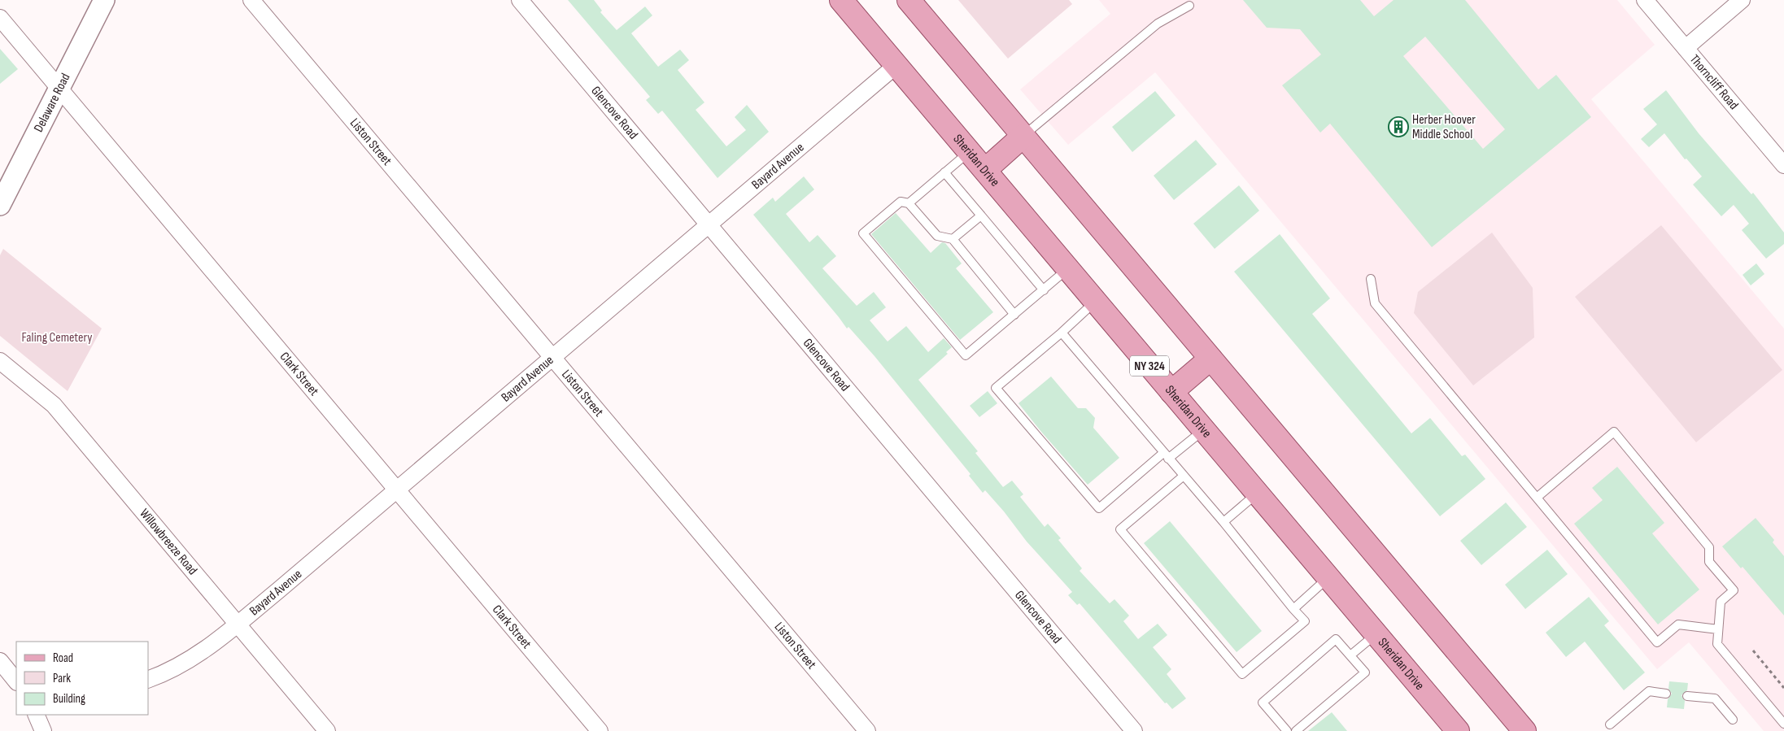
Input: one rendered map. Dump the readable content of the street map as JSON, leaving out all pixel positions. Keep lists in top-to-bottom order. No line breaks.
{"streets":{"main road":["Sheridan Drive","NY 324"],"street":["Thorncliff Road","Delaware Road","Glencove Road","Liston Street","Bayard Avenue","Clark Street","Willowbreeze Road"]},"crossings":[["Delaware Road","Clark Street"],["Glencove Road","Bayard Avenue"],["Liston Street","Bayard Avenue"],["Sheridan Drive","Bayard Avenue"],["Bayard Avenue","Clark Street"],["Bayard Avenue","Willowbreeze Road"]],"parks":["Faling Cemetery"],"places":{"building":["Herber Hoover Middle School"]},"legend":["Road","Park","Building"]}
